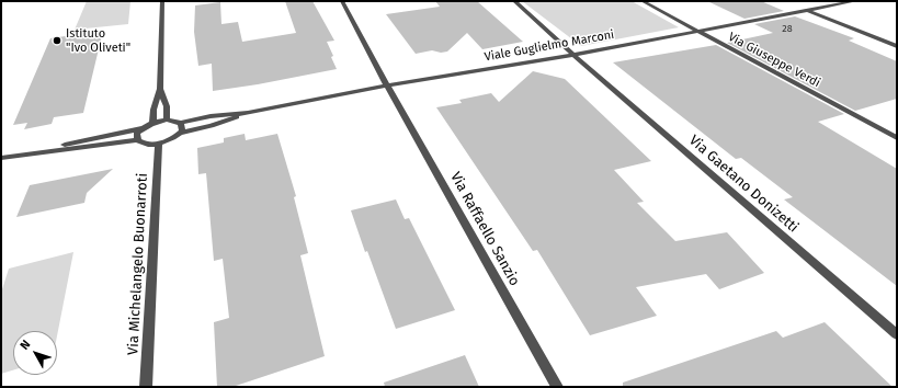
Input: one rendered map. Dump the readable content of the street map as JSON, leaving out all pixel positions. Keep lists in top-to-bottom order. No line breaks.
{"streets":{"street":["Viale Guglielmo Marconi","Via Giuseppe Verdi","Via Gaetano Donizetti","Via Raffaello Sanzio","Via Michelangelo Buonarroti"]},"crossings":[["Viale Guglielmo Marconi","Via Giuseppe Verdi"],["Viale Guglielmo Marconi","Via Gaetano Donizetti"],["Viale Guglielmo Marconi","Via Raffaello Sanzio"],["Viale Guglielmo Marconi","Via Michelangelo Buonarroti"]],"places":["Istituto \"Ivo Oliveti\""],"house_numbers":["28"],"north":"top left"}
